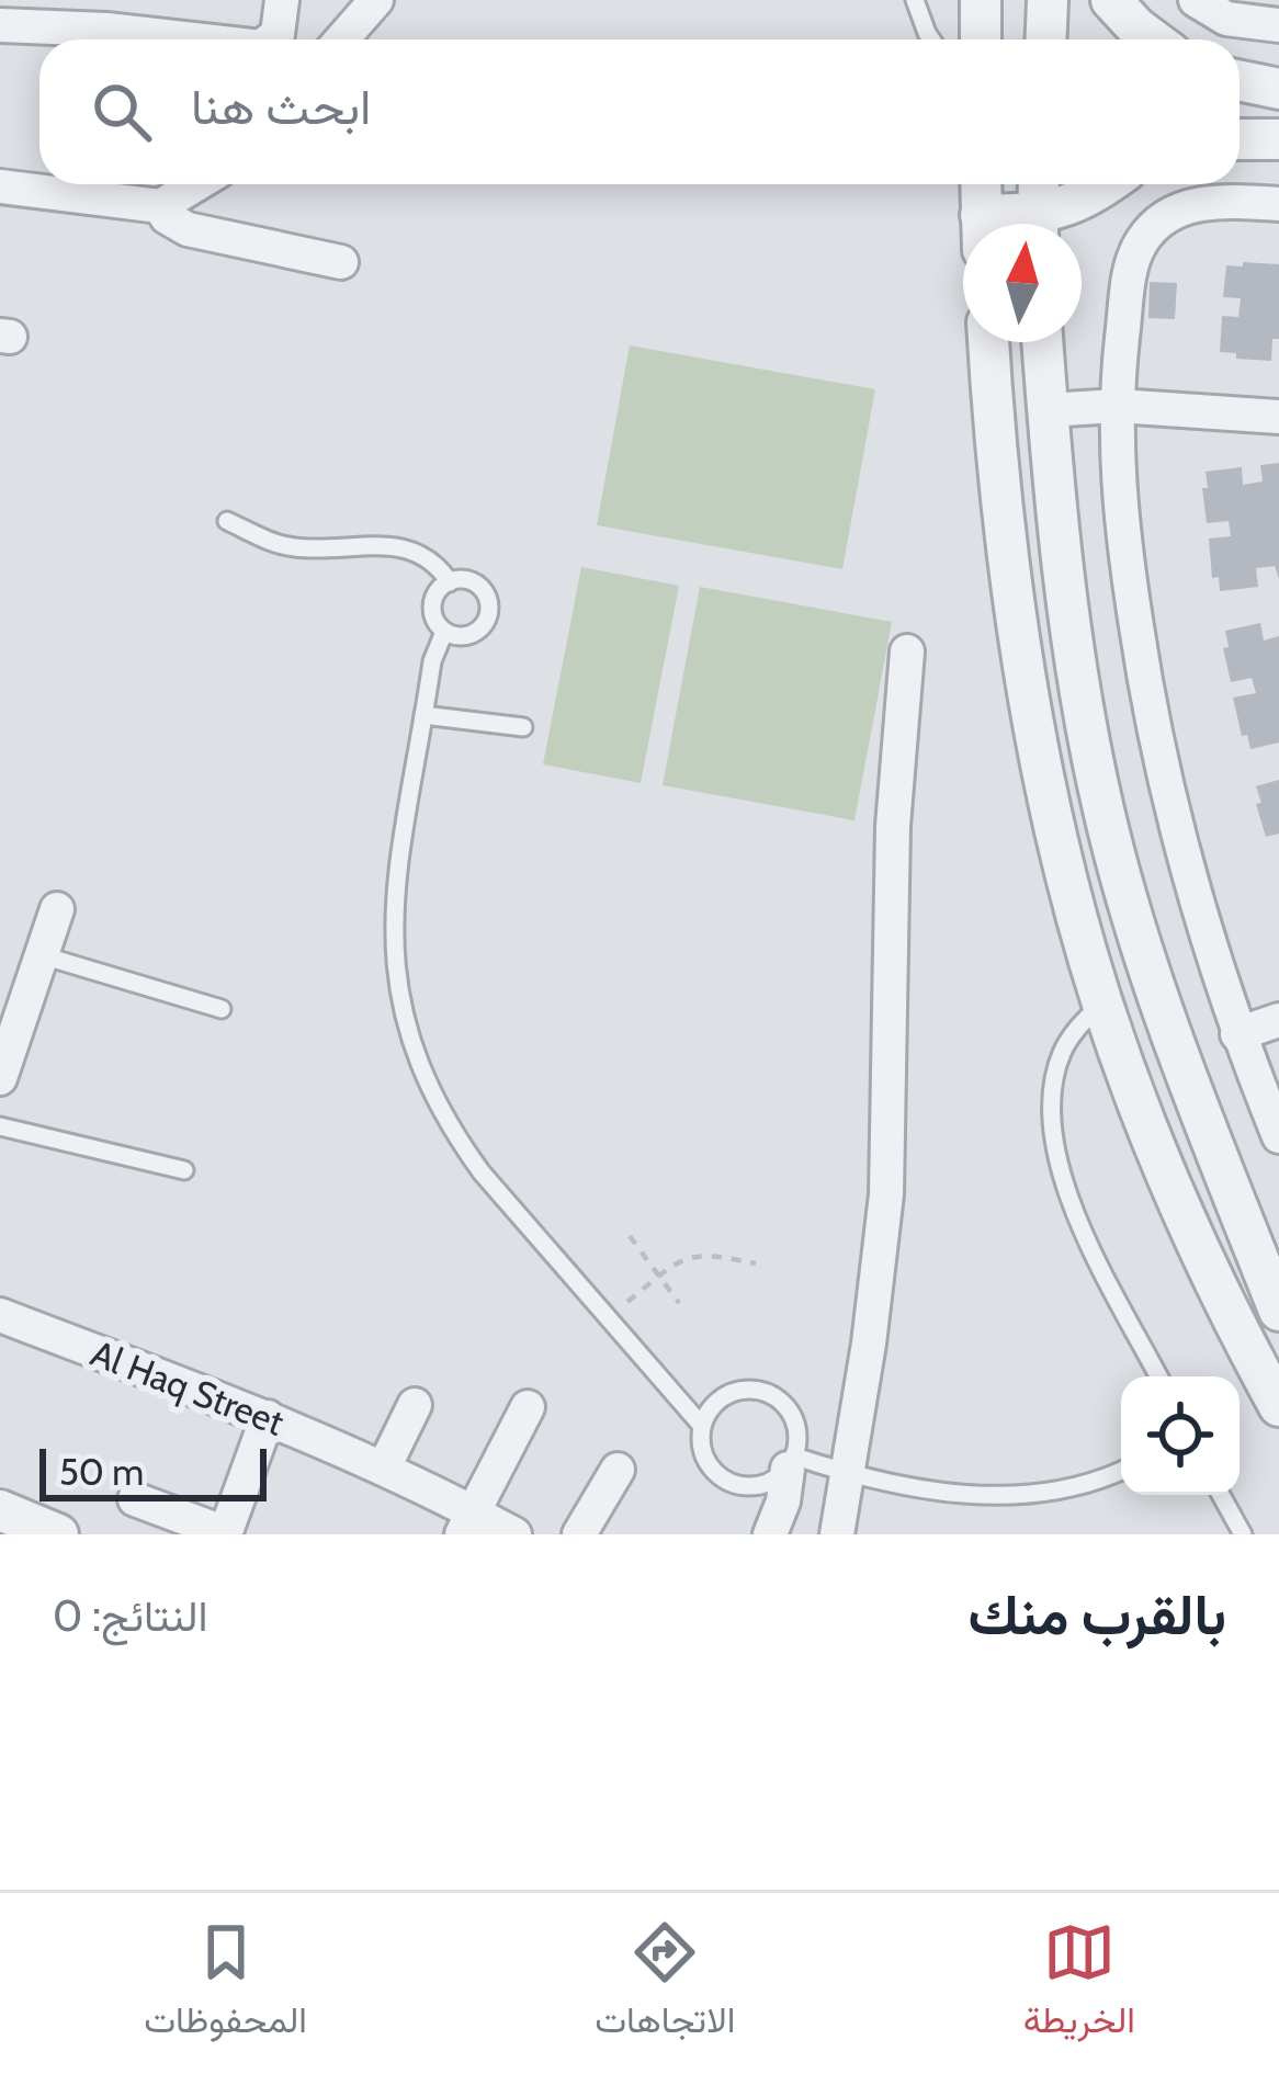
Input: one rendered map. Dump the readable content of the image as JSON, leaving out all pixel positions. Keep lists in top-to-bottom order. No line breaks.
{"streets":{"street":["Al Haq Street"]},"scale_bar":"50 m","north":"top","page":{"search":"ابحث هنا","scale":"50 m","heading":["بالقرب منك","النتائج: 0"],"nav":["الخريطة","الاتجاهات","المحفوظات"]}}
